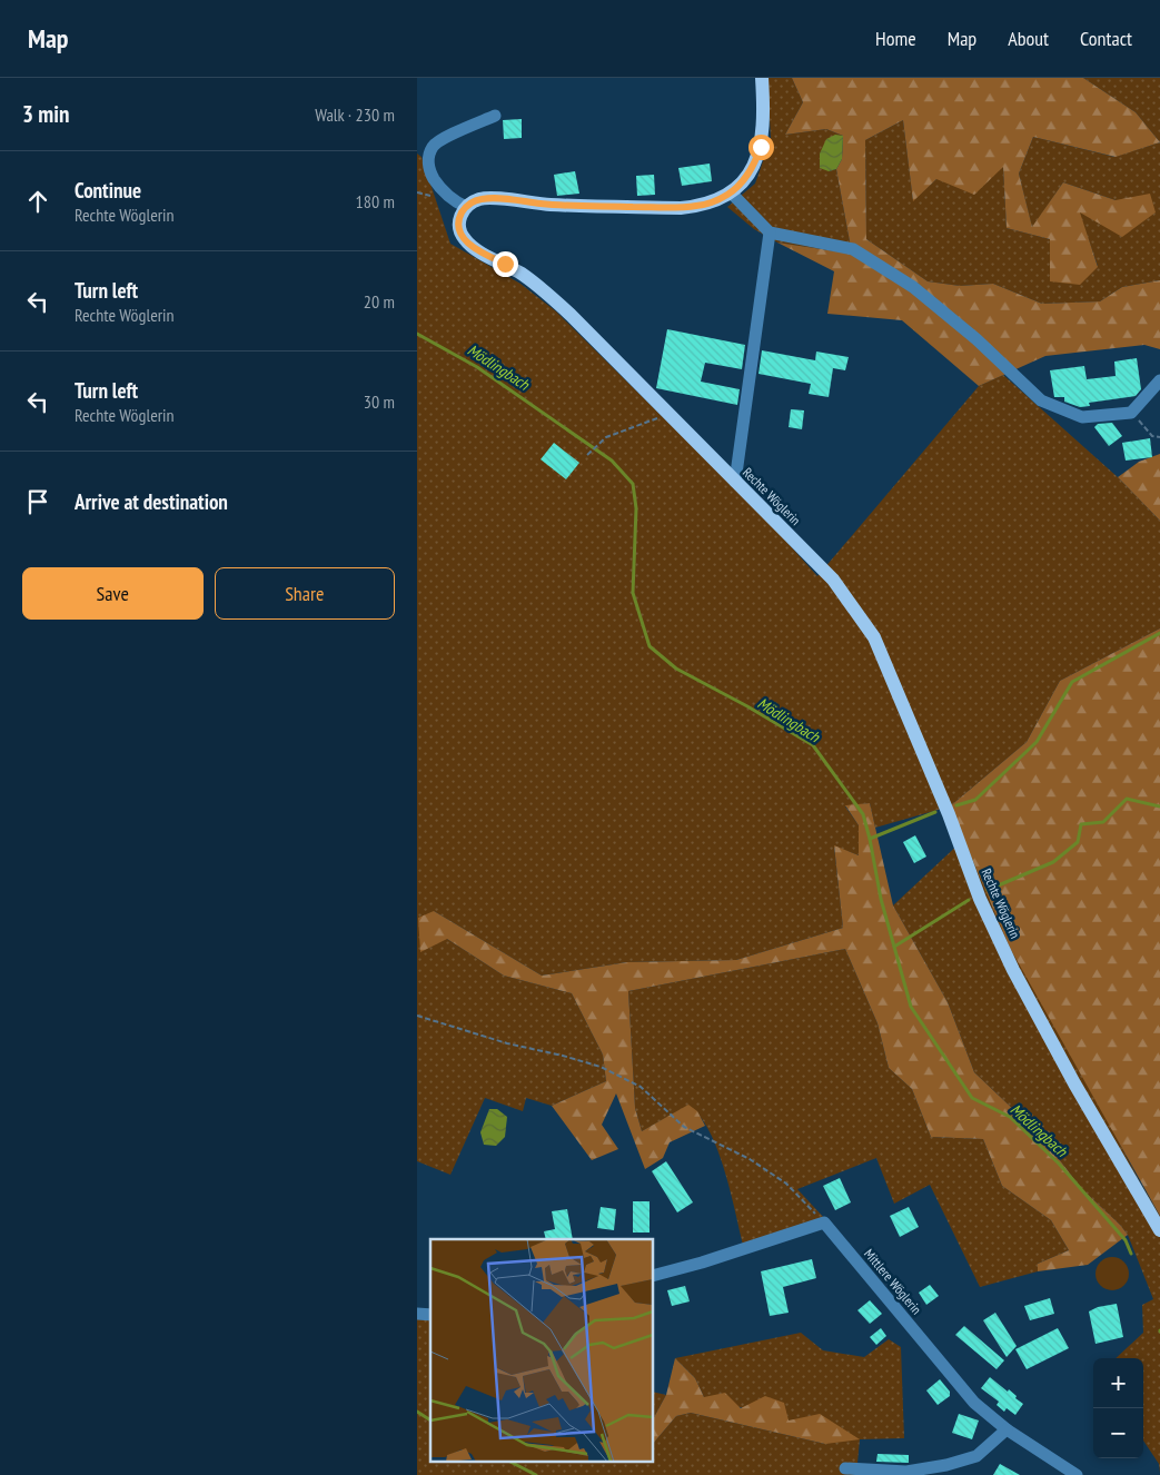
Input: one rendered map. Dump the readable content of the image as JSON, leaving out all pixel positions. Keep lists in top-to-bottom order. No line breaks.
{"streets":{"main road":["Rechte Wöglerin"],"street":["Mittlere Wöglerin"]},"water":["Mödlingbach"],"page":{"header":"Map","nav":["Home","Map","About","Contact"],"heading":["3 min","Walk · 230 m"],"list":[["Continue","Rechte Wöglerin","180 m"],["Turn left","Rechte Wöglerin","20 m"],["Turn left","Rechte Wöglerin","30 m"],"Arrive at destination"],"buttons":["Save","Share"],"map_buttons":["+","−"]}}
